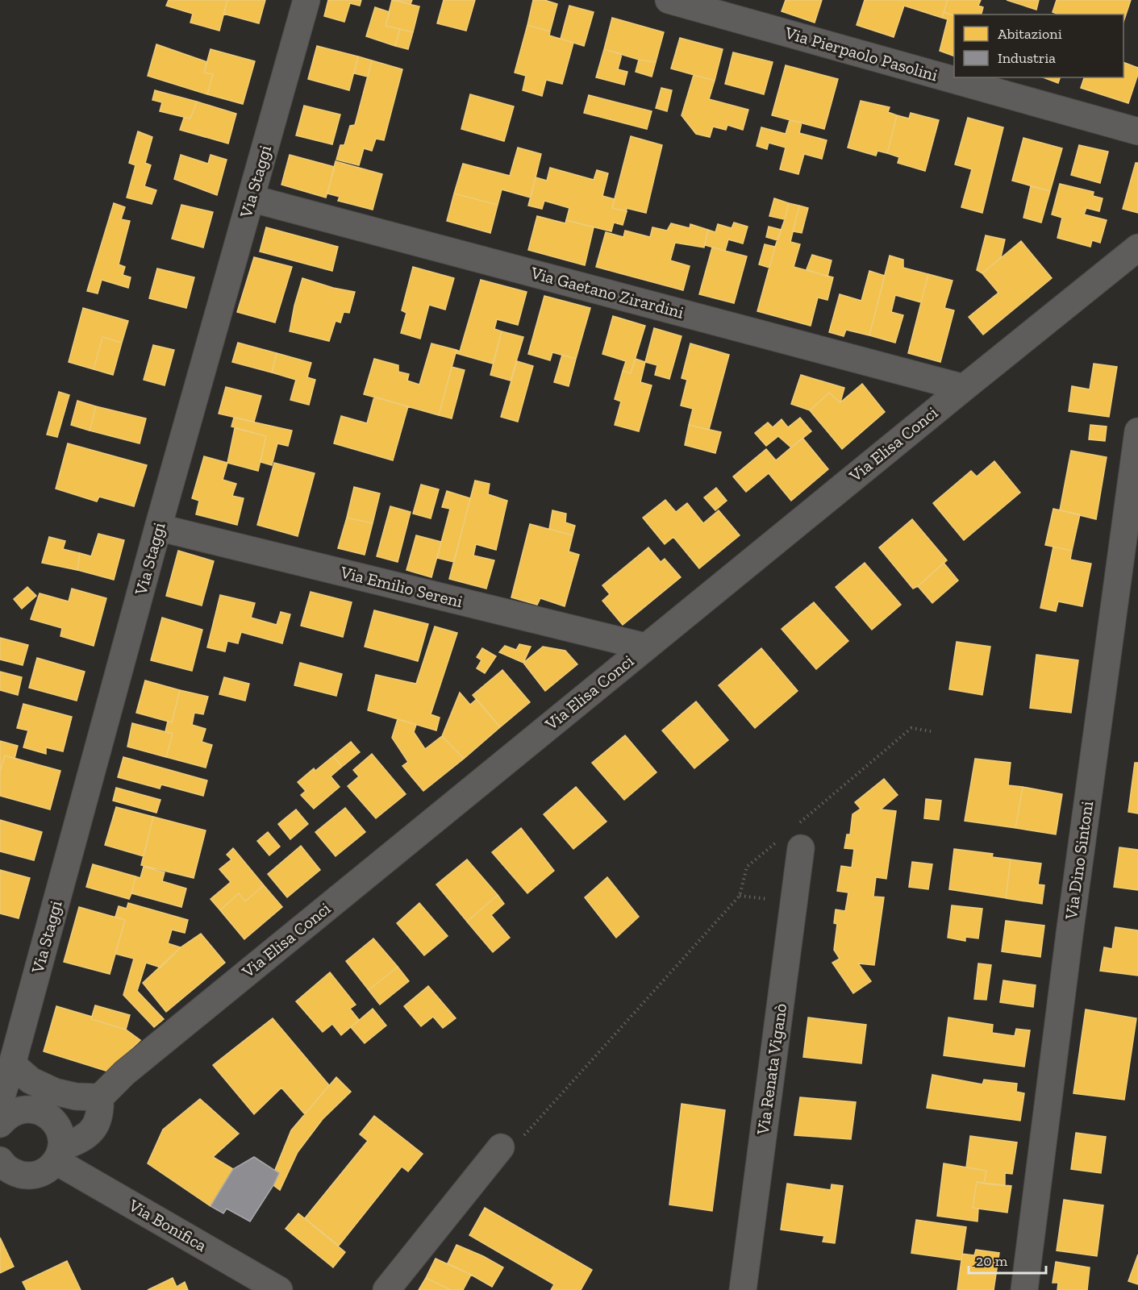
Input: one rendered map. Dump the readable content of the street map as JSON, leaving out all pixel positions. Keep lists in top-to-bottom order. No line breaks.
{"streets":{"street":["Via Pierpaolo Pasolini","Via Staggi","Via Gaetano Zirardini","Via Elisa Conci","Via Emilio Sereni","Via Dino Sintoni","Via Renata Viganò","Via Bonifica"]},"crossings":[["Via Staggi","Via Gaetano Zirardini"],["Via Staggi","Via Emilio Sereni"],["Via Gaetano Zirardini","Via Elisa Conci"],["Via Elisa Conci","Via Emilio Sereni"]],"legend":["Abitazioni","Industria"],"scale_bar":"20 m"}
